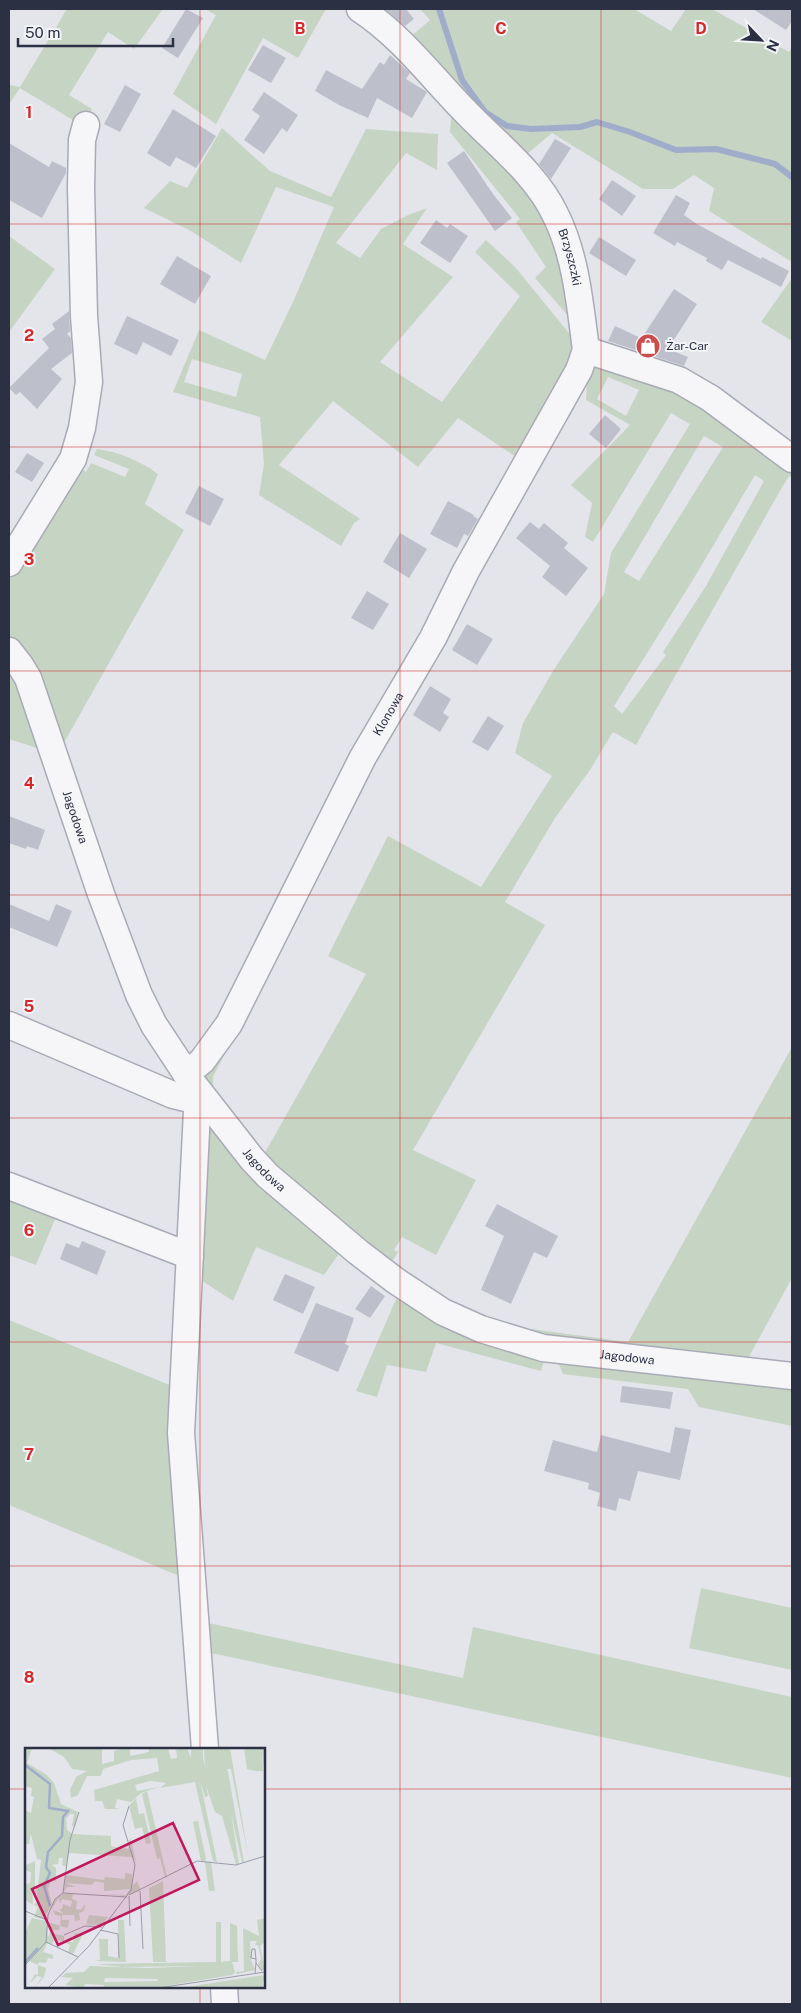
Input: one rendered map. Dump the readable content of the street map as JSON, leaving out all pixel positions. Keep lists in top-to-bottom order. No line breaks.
{"streets":{"street":["Brzyszczki","Klonowa","Jagodowa"]},"crossings":[["Brzyszczki","Klonowa"],["Klonowa","Jagodowa"]],"places":{"shop":["Żar-Car"]},"scale_bar":"50 m","north":"bottom right","grid":{"columns":["B","C","D"],"rows":["1","2","3","4","5","6","7","8"]}}
